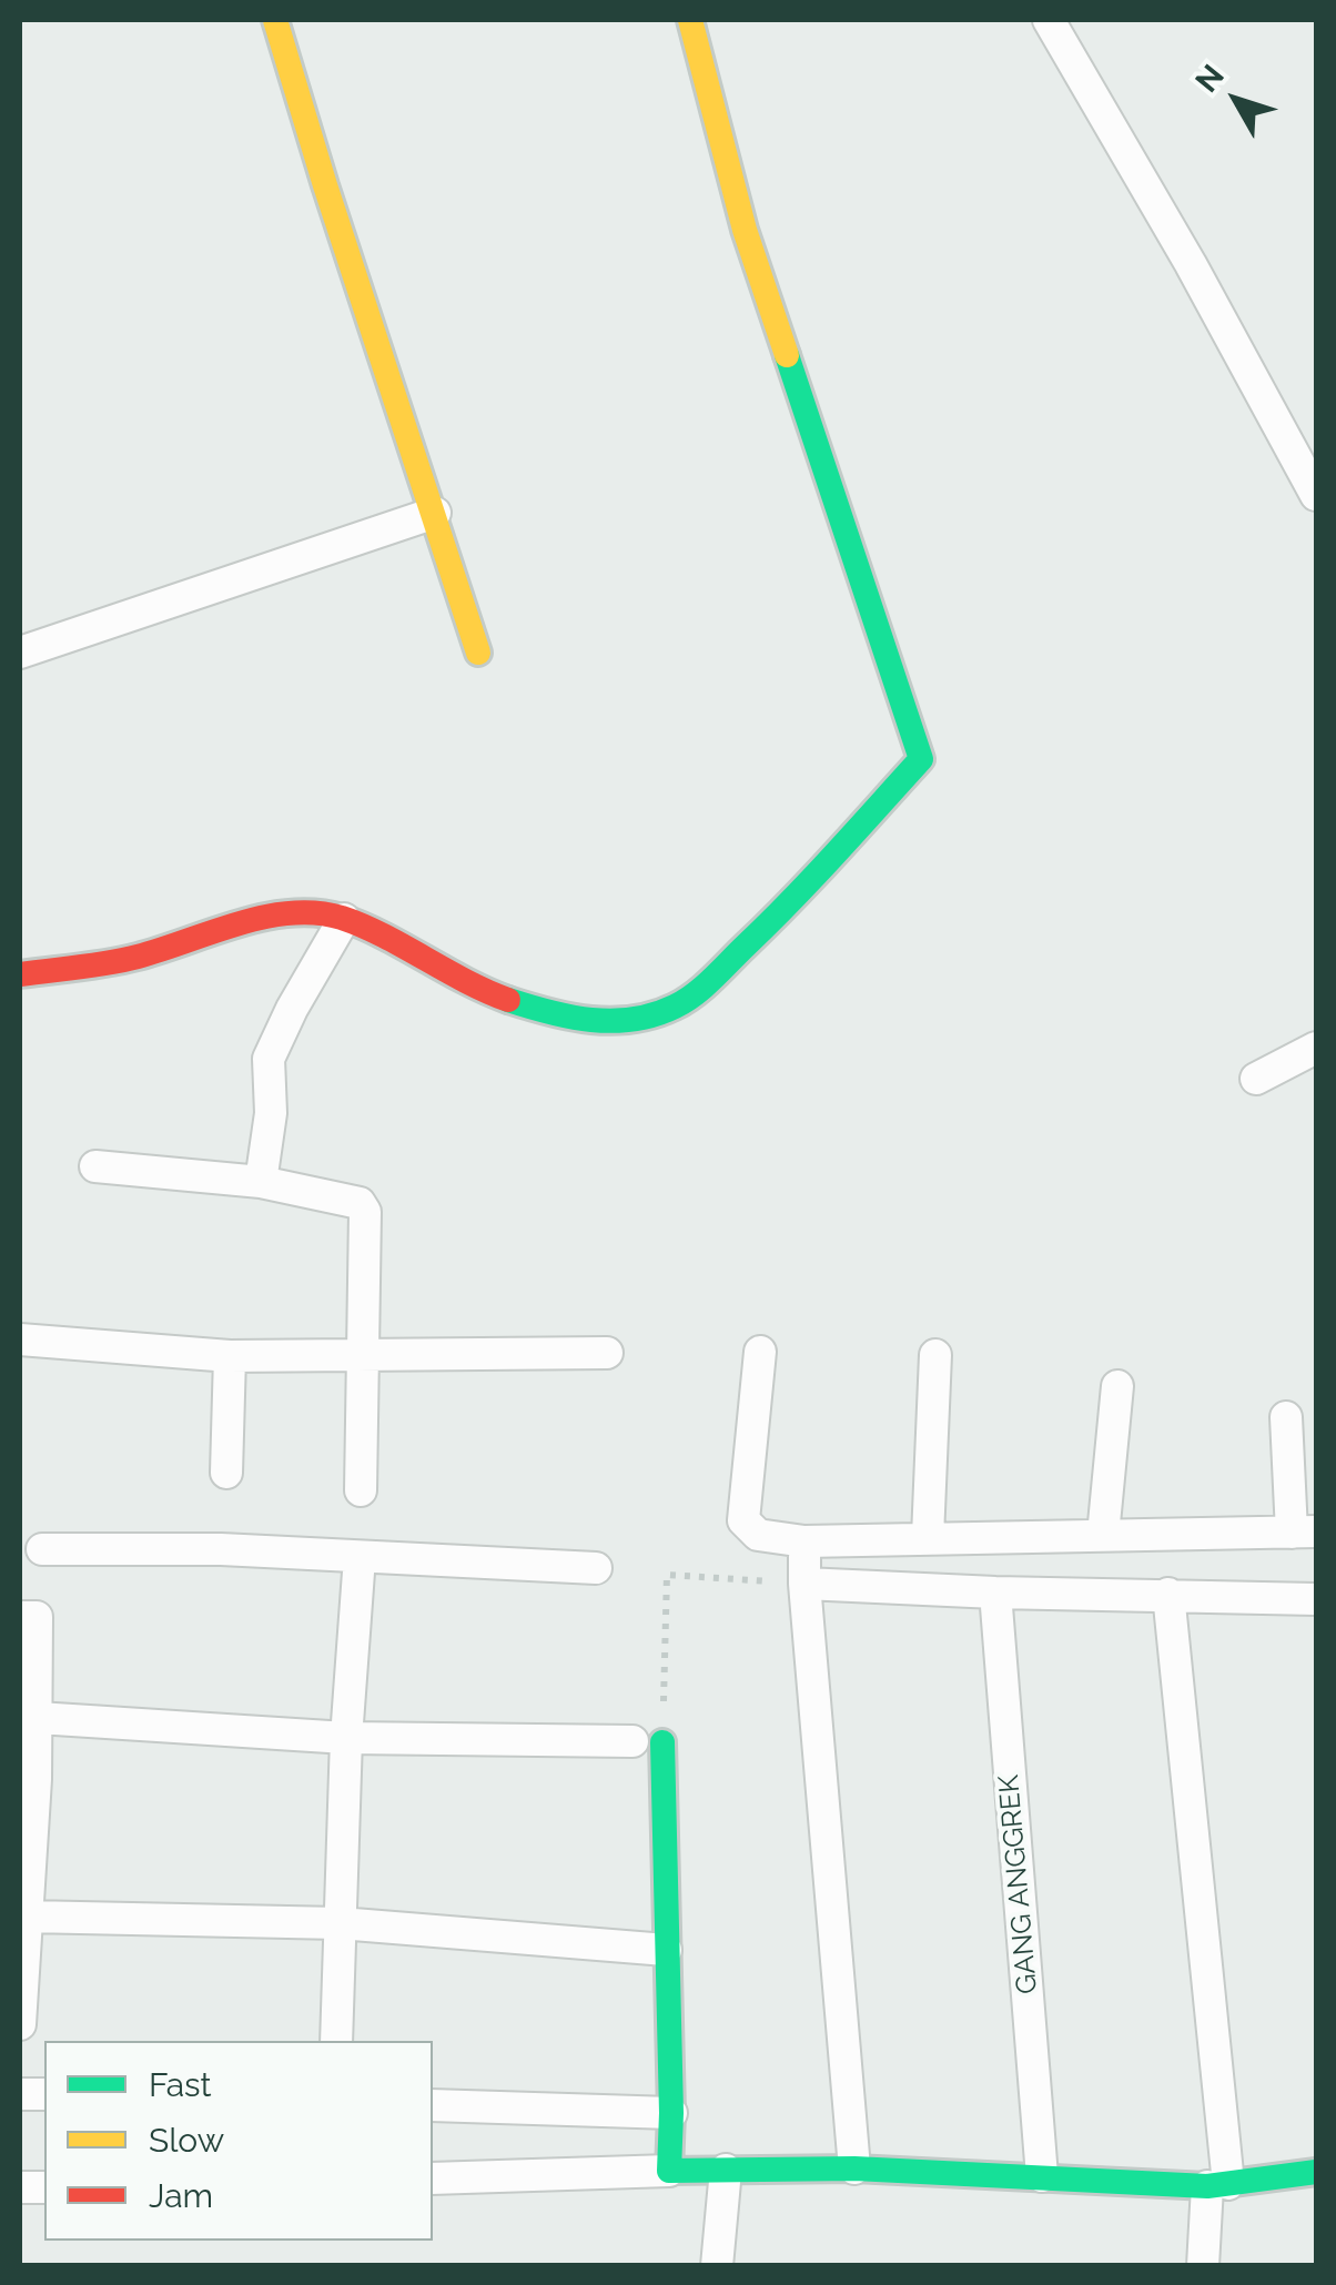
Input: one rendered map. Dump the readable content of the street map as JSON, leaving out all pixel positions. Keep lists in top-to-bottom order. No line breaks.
{"streets":{"street":["GANG ANGGREK"]},"legend":["Fast","Slow","Jam"],"north":"top left"}
